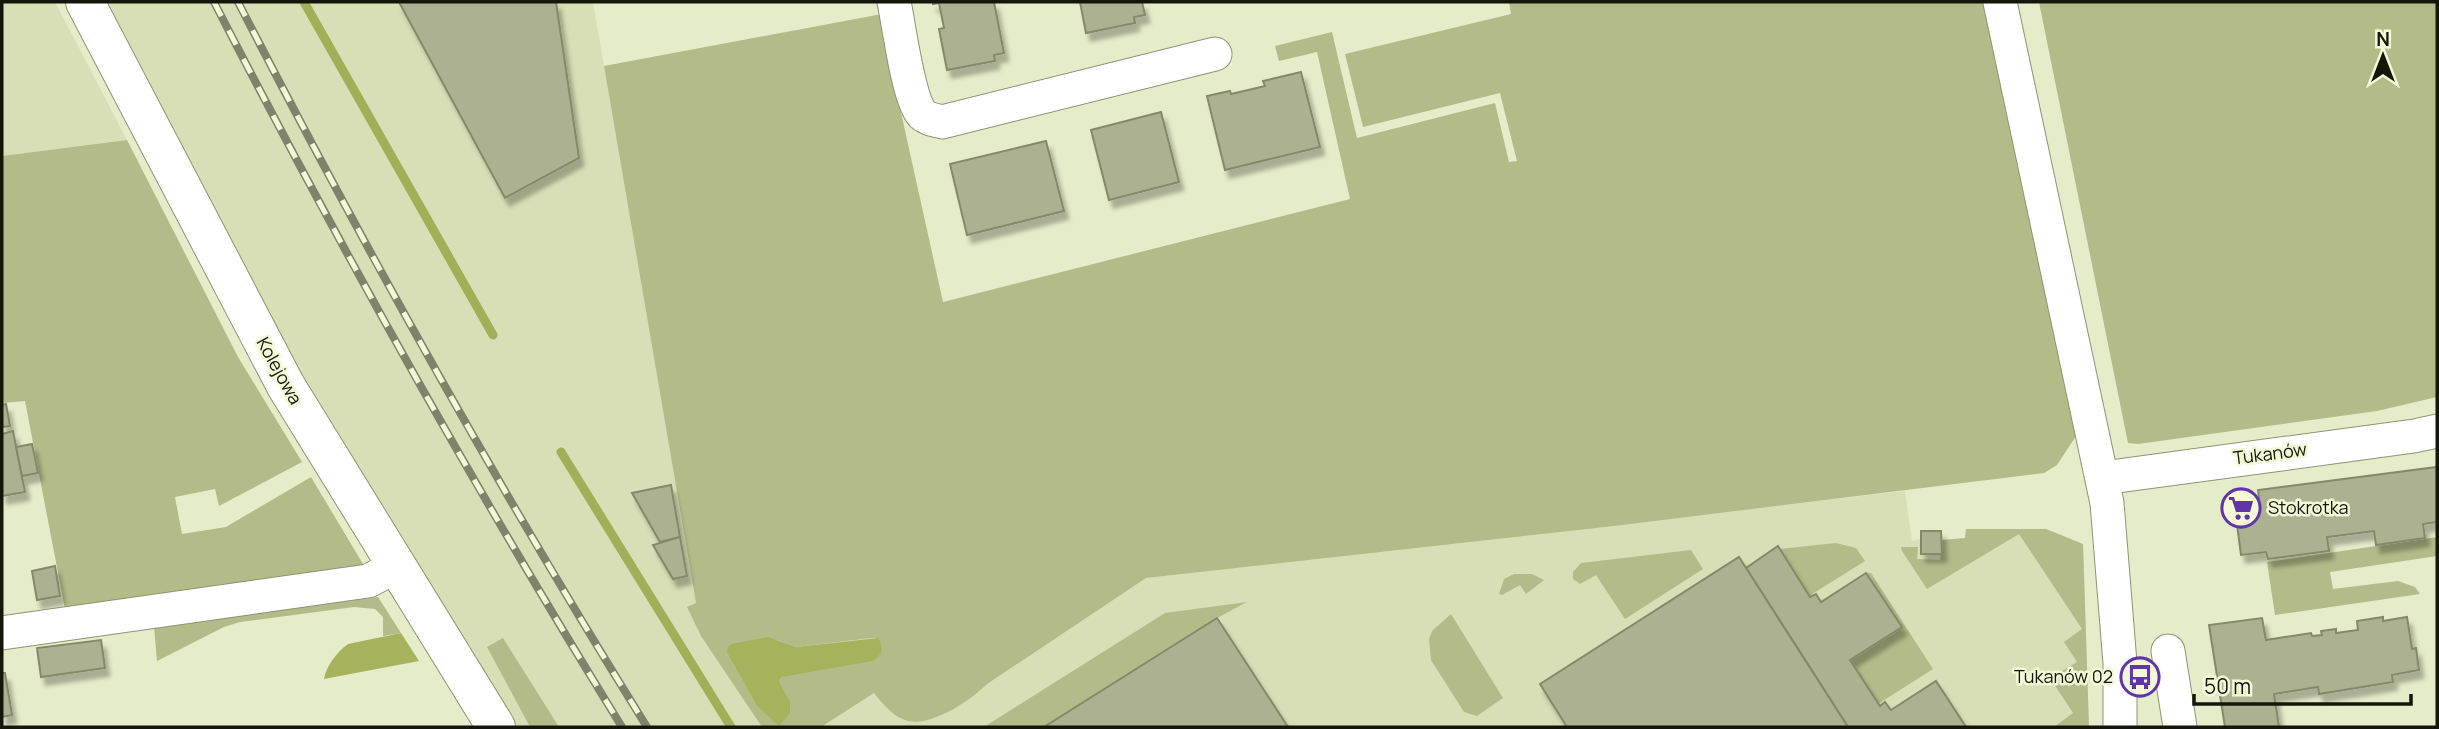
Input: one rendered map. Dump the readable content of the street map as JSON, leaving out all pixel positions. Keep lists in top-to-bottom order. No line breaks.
{"streets":{"street":["Kolejowa","Tukanów"]},"places":{"supermarket":["Stokrotka"],"bus stop":["Tukanów 02"]},"scale_bar":"50 m","north":"top"}
